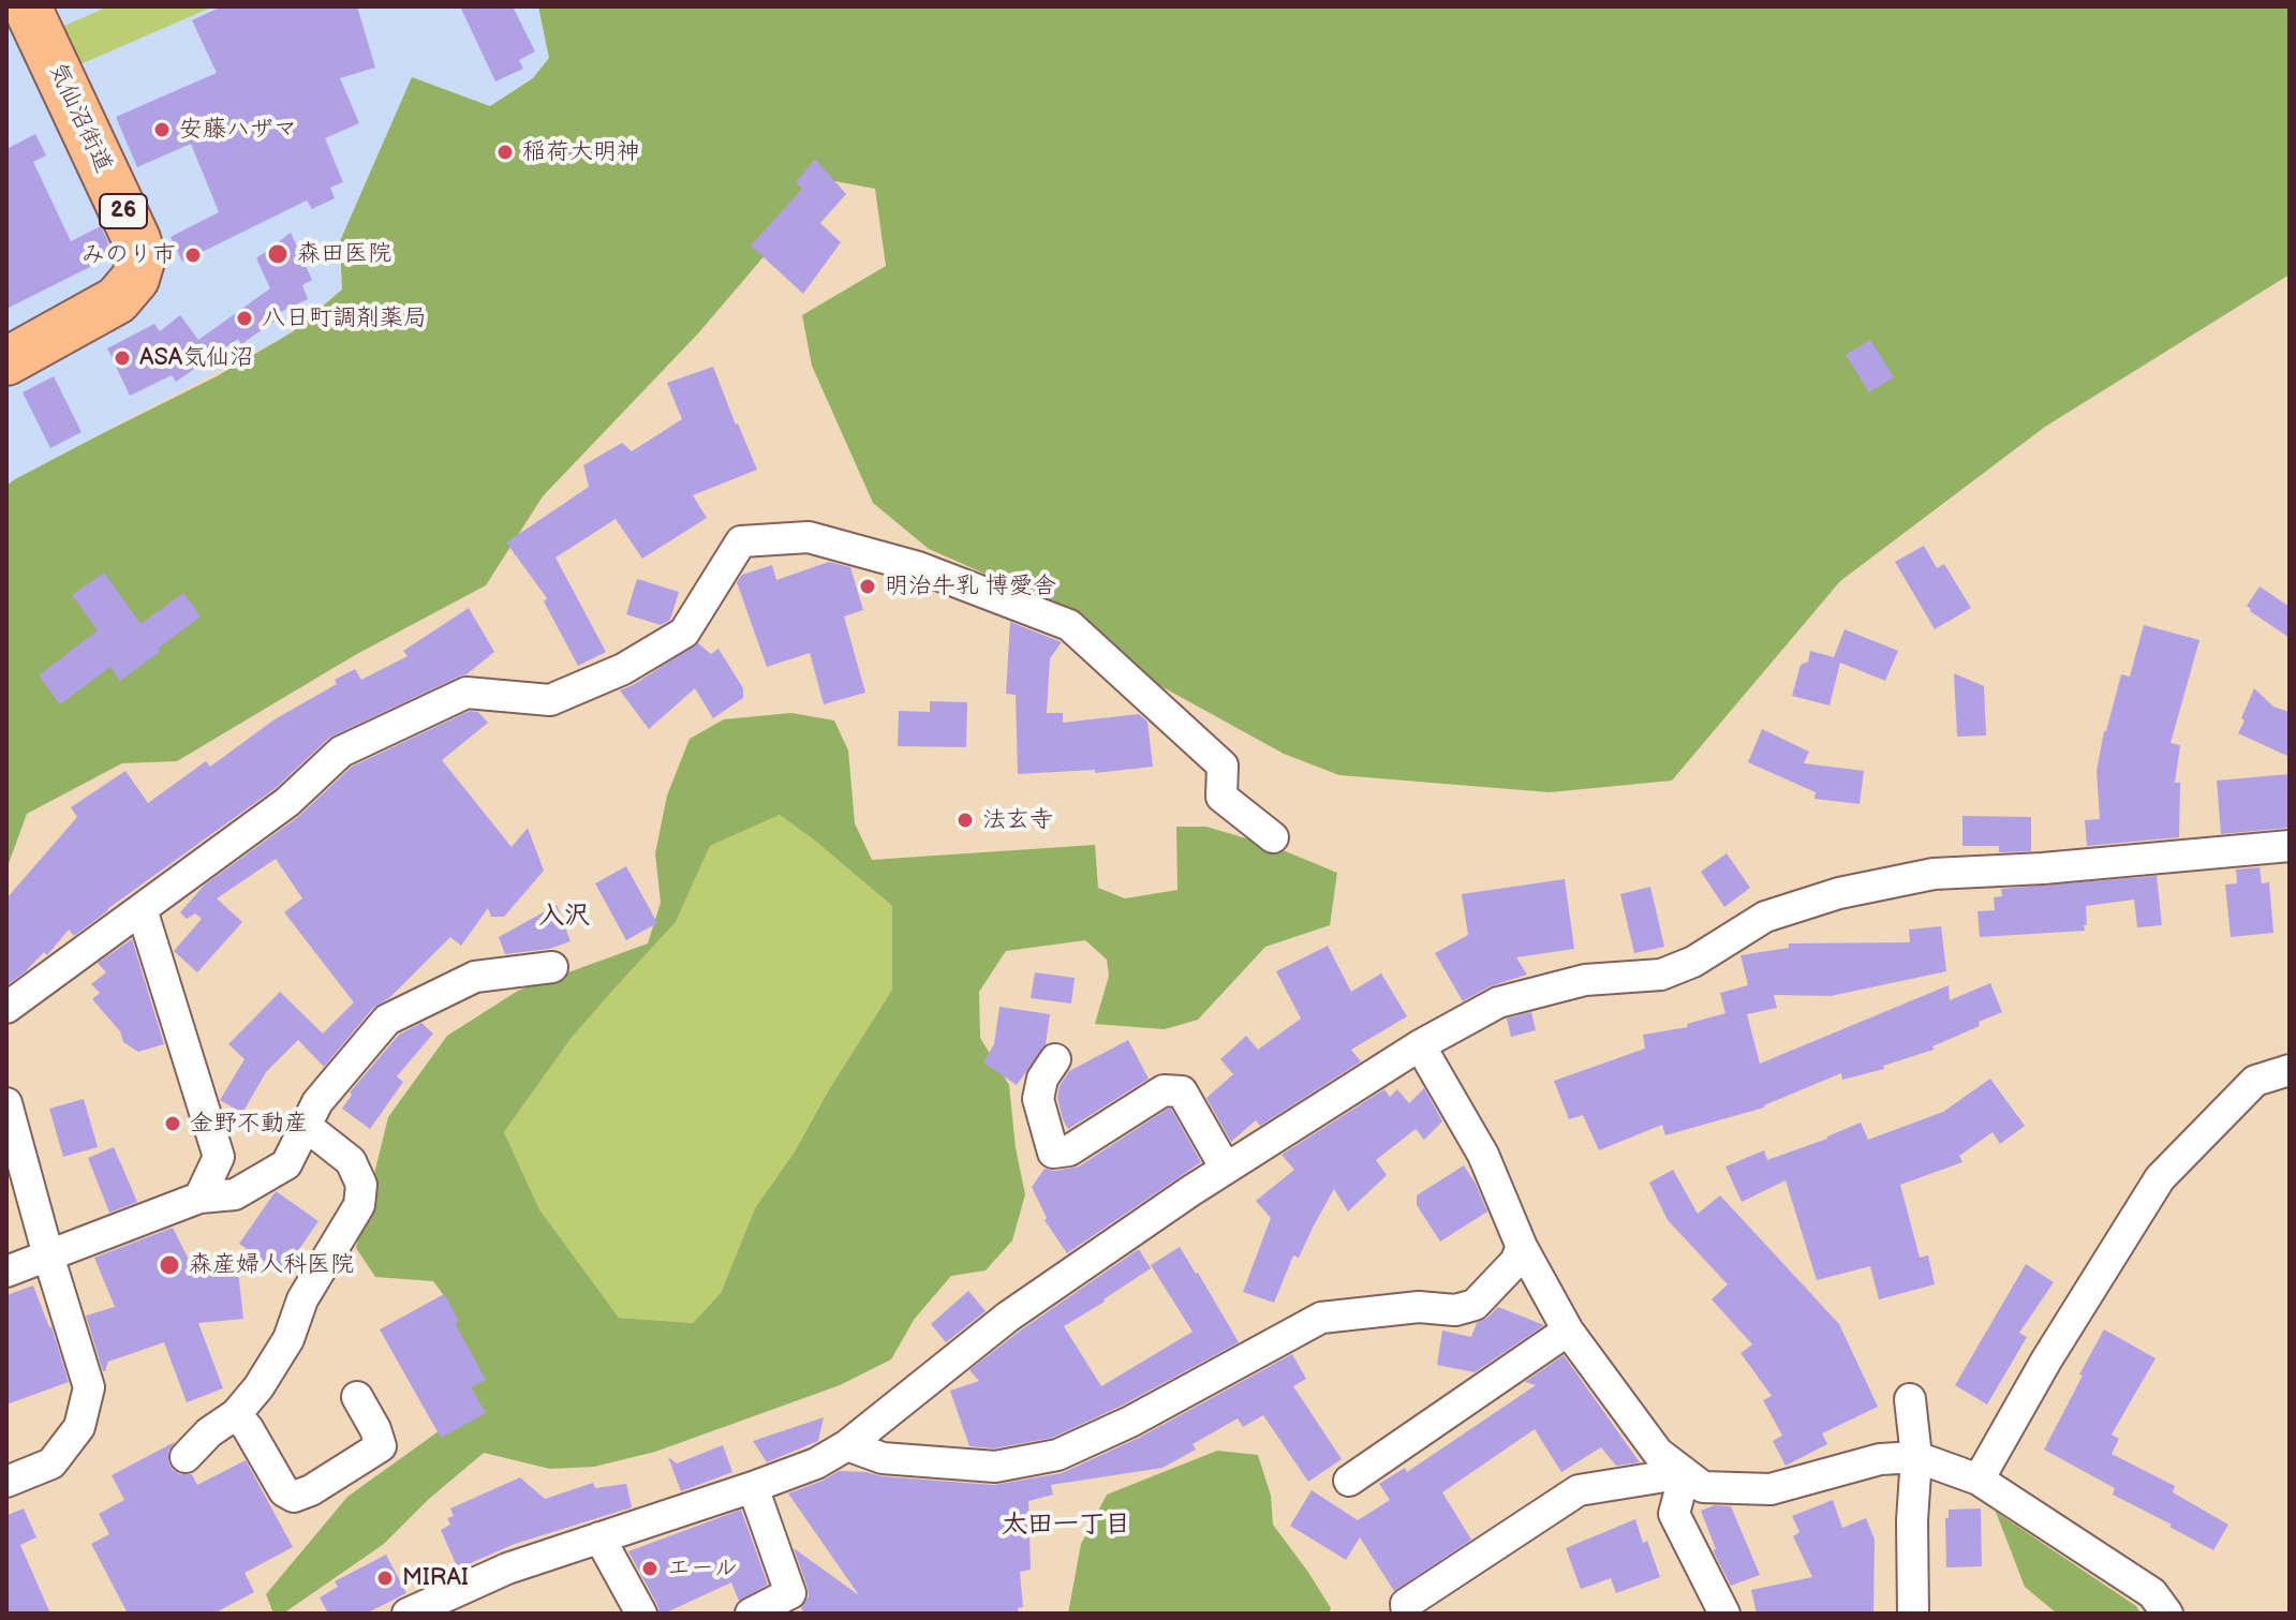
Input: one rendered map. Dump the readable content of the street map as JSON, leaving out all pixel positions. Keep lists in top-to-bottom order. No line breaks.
{"streets":{"main road":["気仙沼街道","26"]},"districts":["入沢","太田一丁目"],"places":["安藤ハザマ","稲荷大明神","森田医院","みのり市","八日町調剤薬局","ASA気仙沼","明治牛乳 博愛舎","法玄寺","金野不動産","森産婦人科医院","エール","MIRAI"]}
